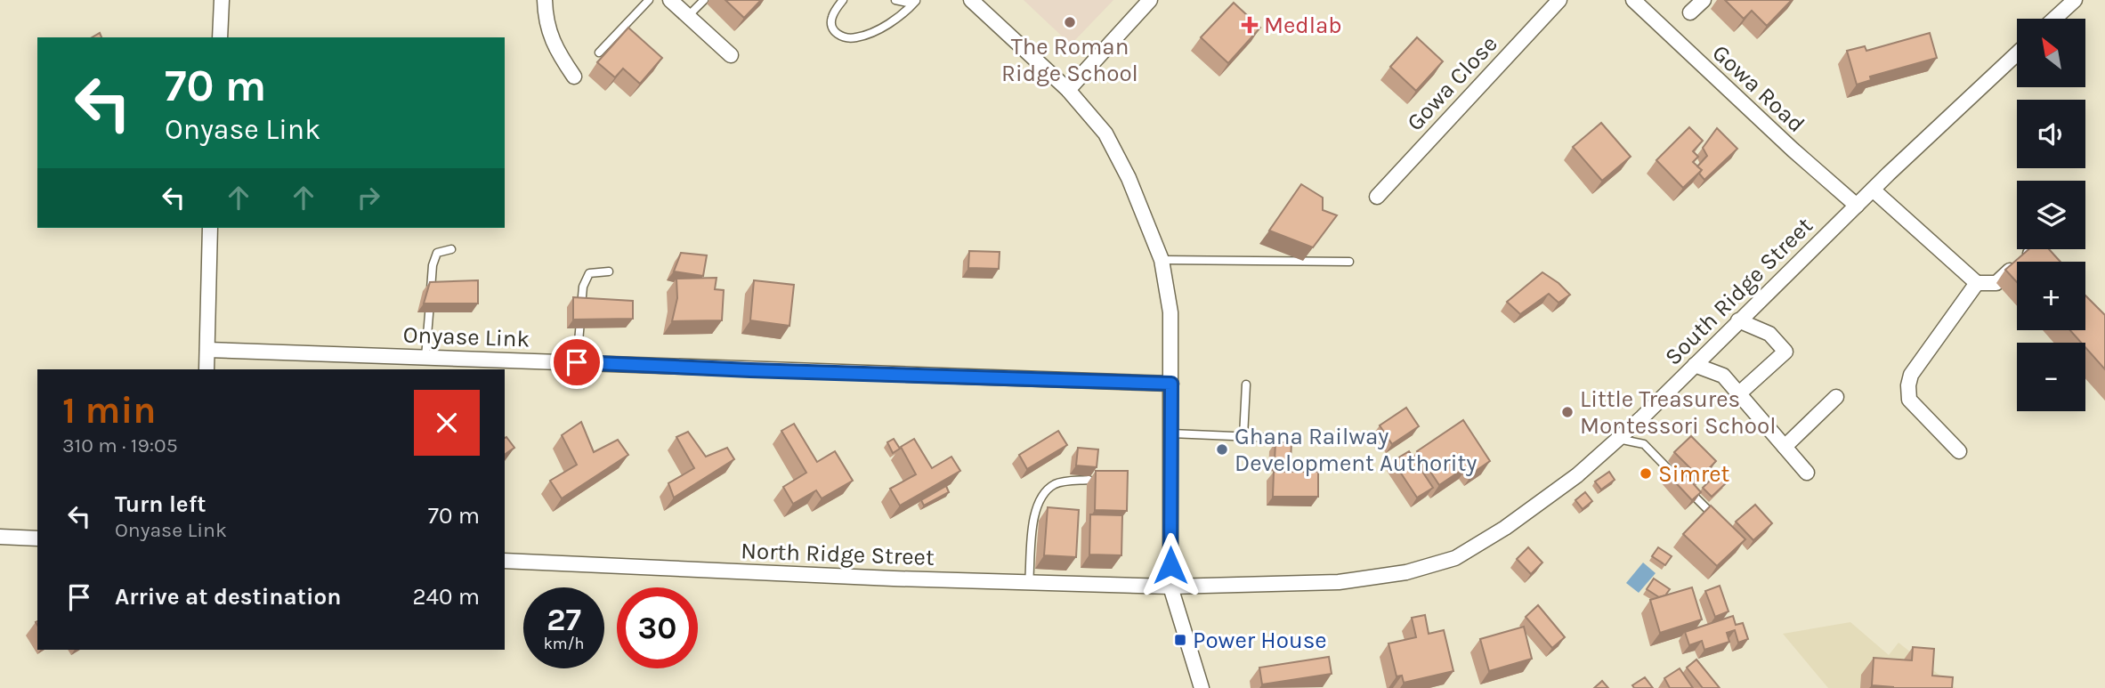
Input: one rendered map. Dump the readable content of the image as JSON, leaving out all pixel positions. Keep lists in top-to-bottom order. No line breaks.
{"streets":{"street":["Gowa Close","Gowa Road","South Ridge Street","Onyase Link","North Ridge Street"]},"crossings":[["Gowa Road","South Ridge Street"],["South Ridge Street","North Ridge Street"]],"places":{"other":["The Roman Ridge School","Little Treasures Montessori School","Ghana Railway Development Authority","Simret"],"health":["Medlab"],"transit":["Power House"]},"north":"top left","page":{"map_buttons":["+","−"],"turn":["70 m","Onyase Link"],"heading":["1 min","310 m · 19:05"],"list":[{"name":"Turn left","note":"Onyase Link","value":"70 m"},{"name":"Arrive at destination","value":"240 m"}],"speed":"27 km/h","limit":"30"}}
